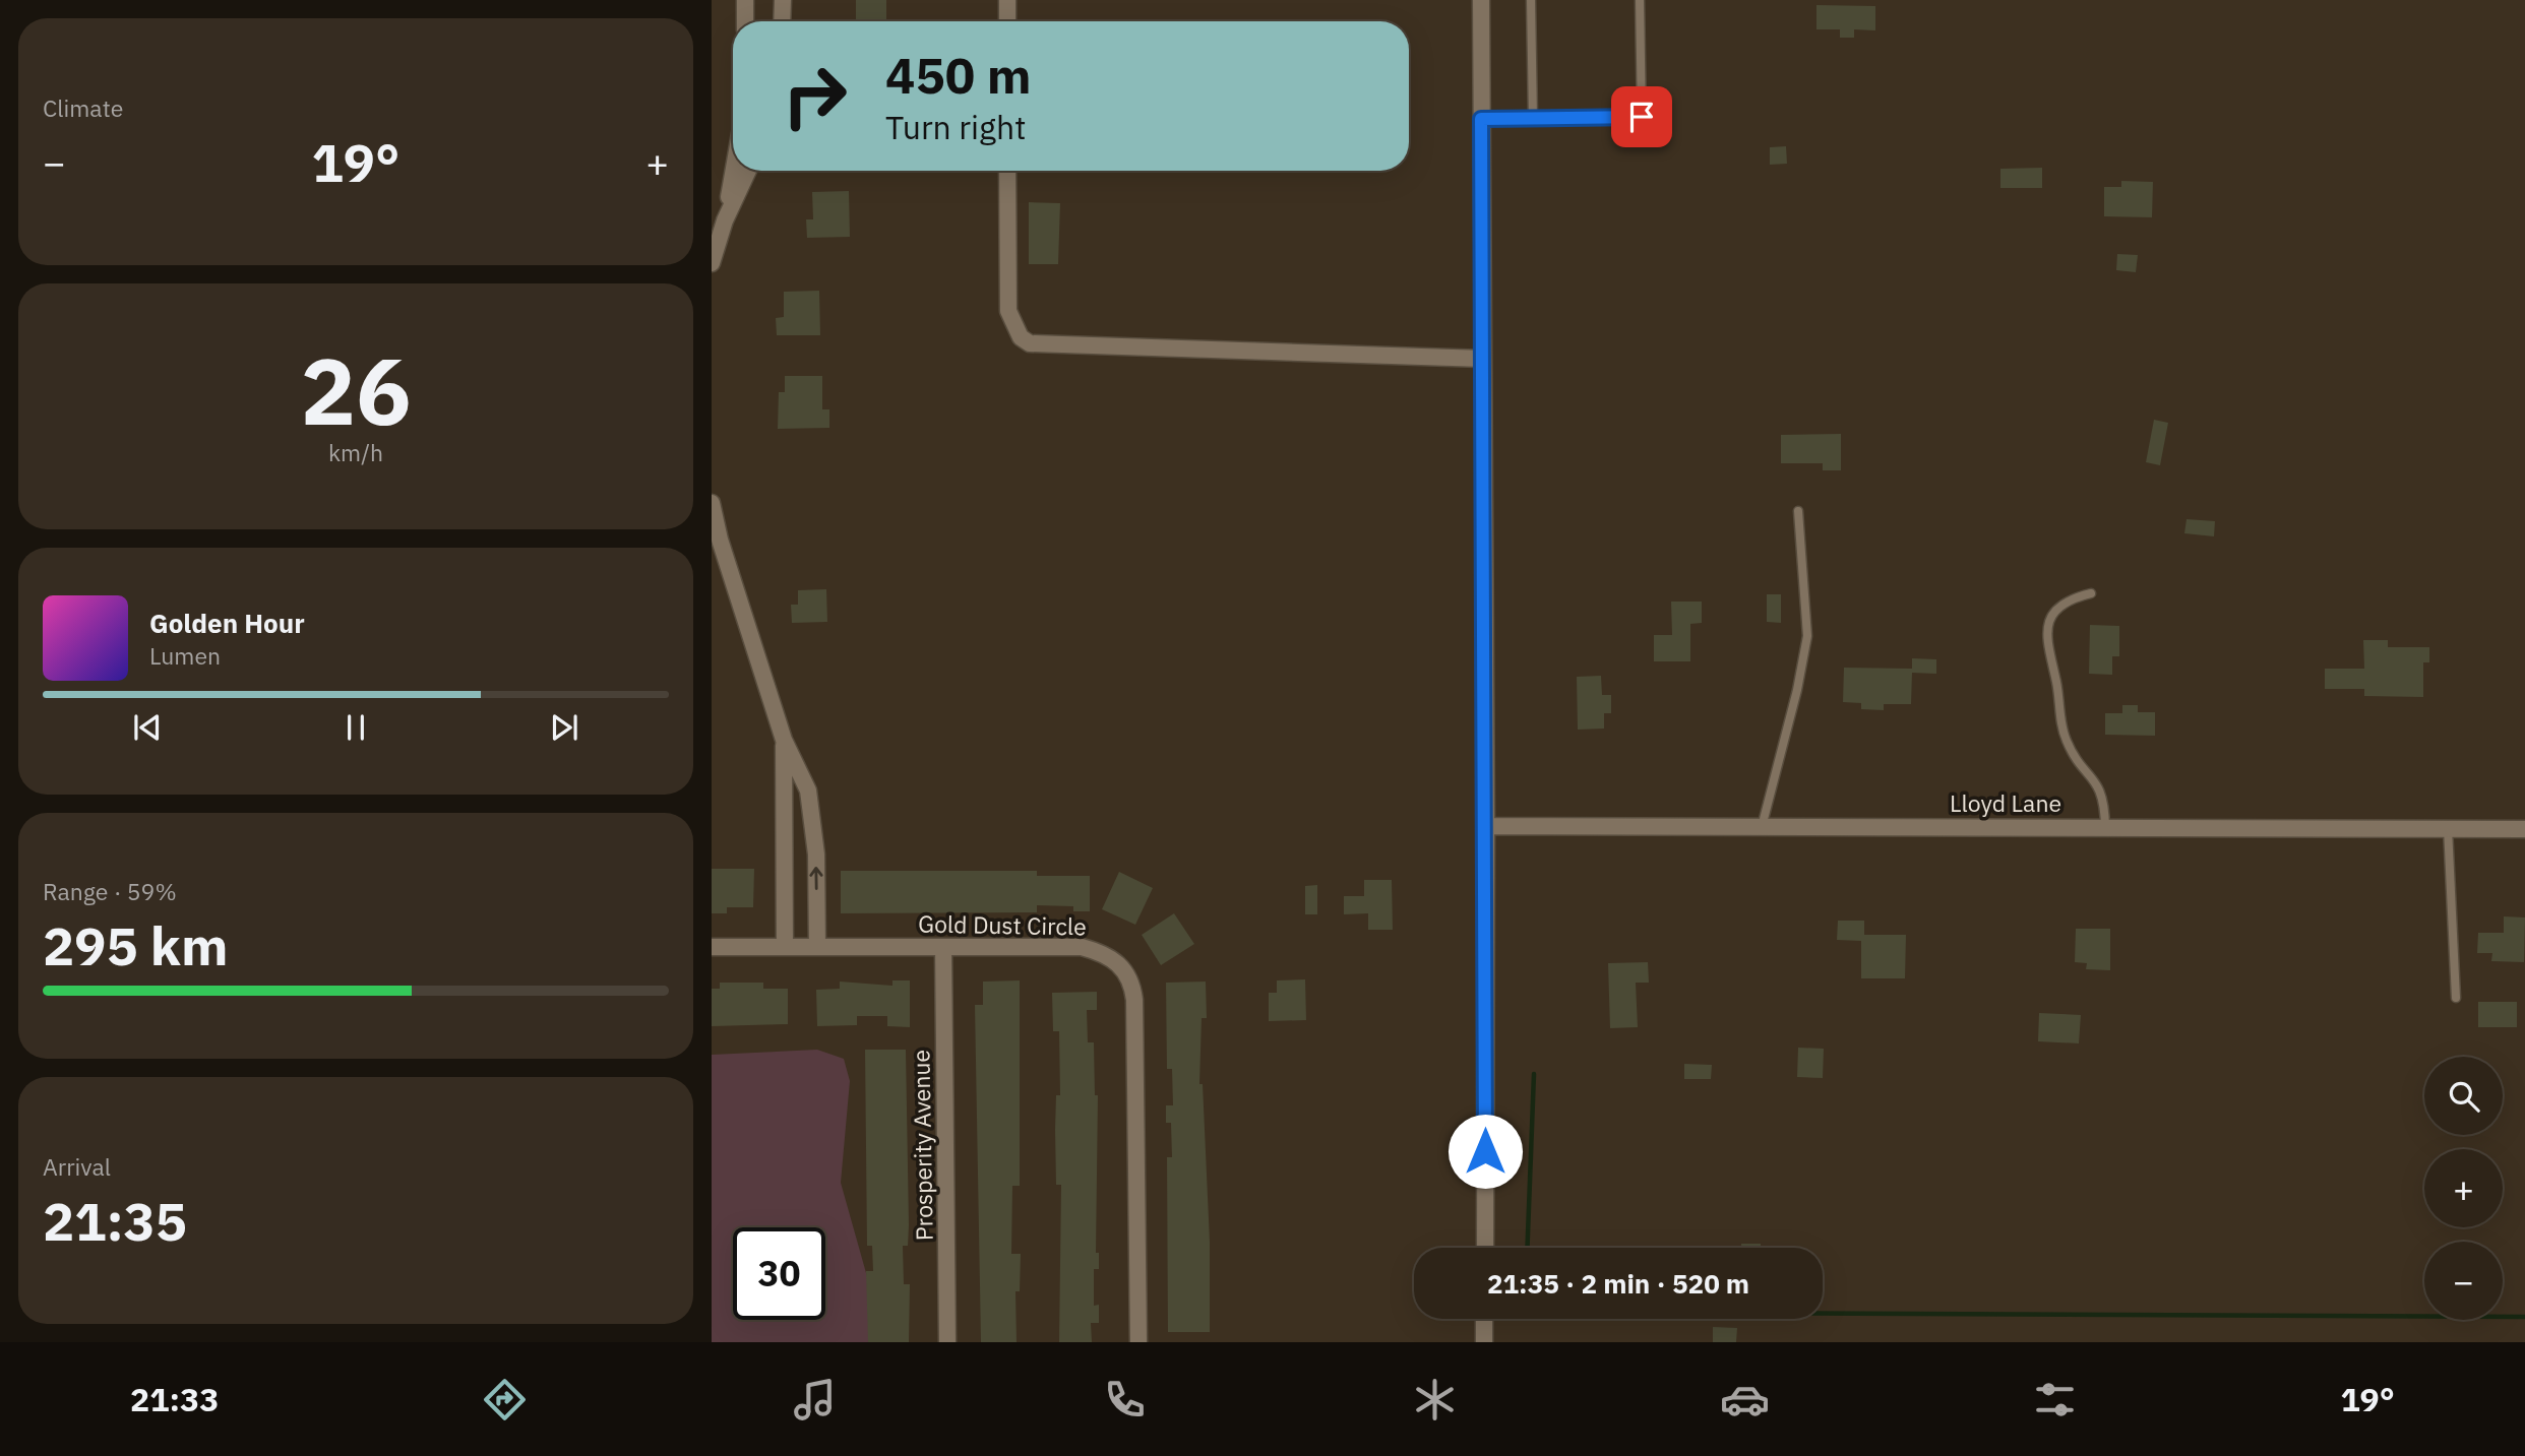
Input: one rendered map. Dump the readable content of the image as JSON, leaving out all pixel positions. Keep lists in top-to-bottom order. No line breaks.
{"streets":{"street":["Lloyd Lane","Gold Dust Circle","Prosperity Avenue"]},"crossings":[["Gold Dust Circle","Prosperity Avenue"]],"page":{"tile":["Climate",["26","km/h"],["Range · 59%","295 km"],["Arrival","21:35"]],"turn":["450 m","Turn right"],"heat":["−","19°","+"],"song":["Golden Hour","Lumen"],"map_buttons":["+","−"],"limit":"30","trip":"21:35 · 2 min · 520 m","tabs":["21:33","19°"]}}
